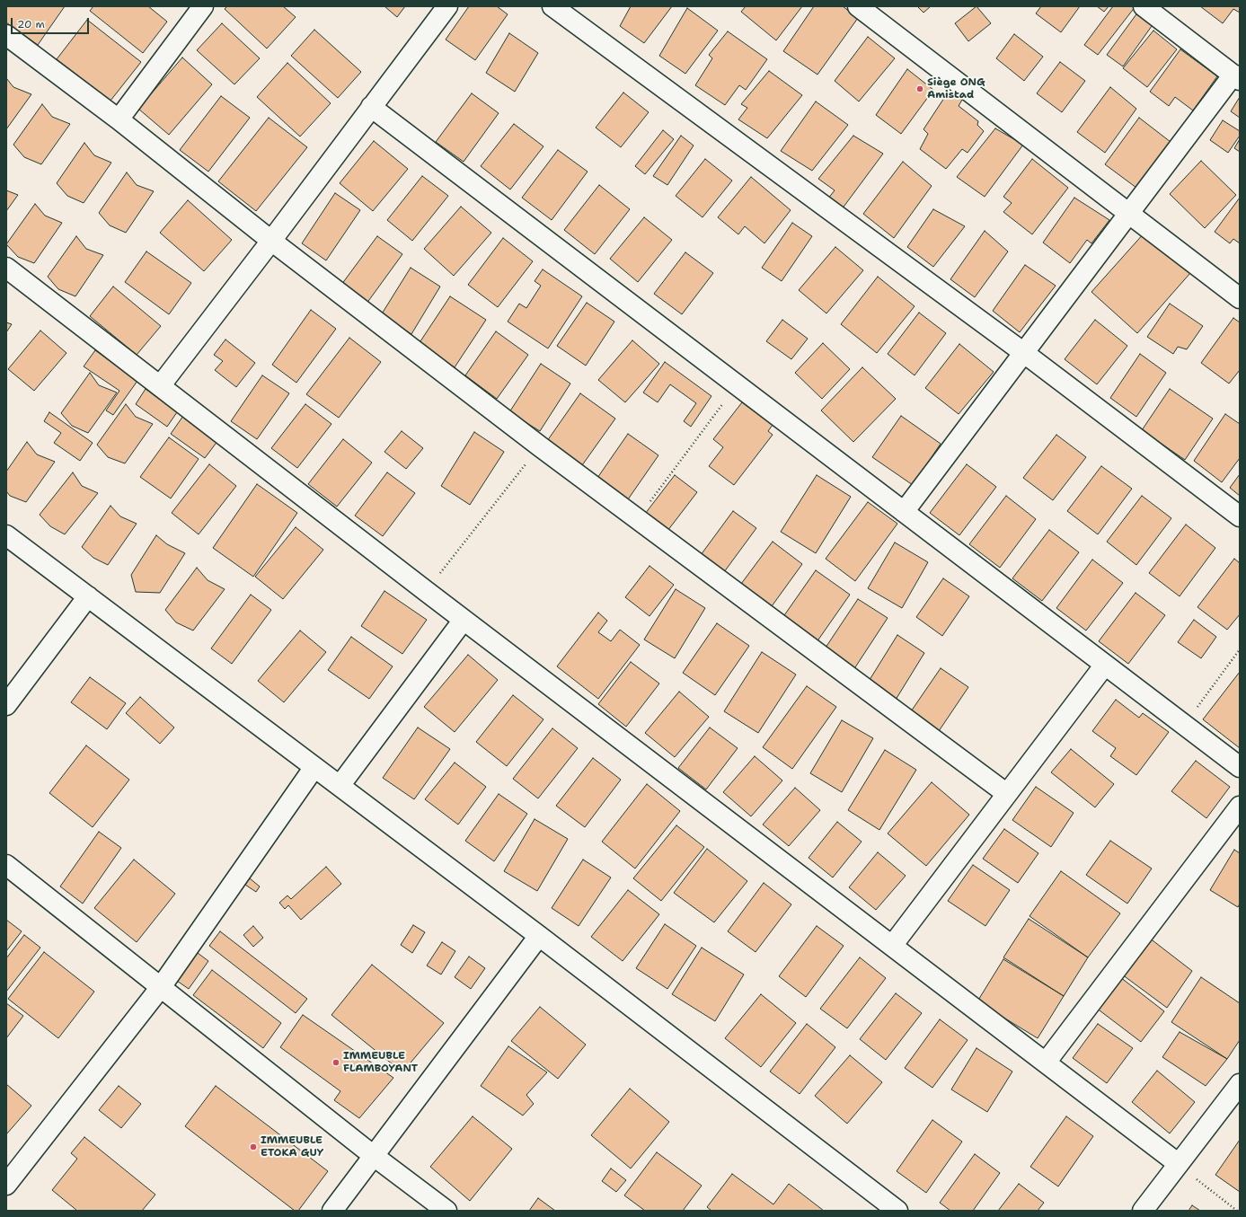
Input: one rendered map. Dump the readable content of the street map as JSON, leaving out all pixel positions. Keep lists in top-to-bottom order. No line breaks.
{"places":["Siège ONG Amistad","IMMEUBLE FLAMBOYANT","IMMEUBLE ETOKA GUY"],"scale_bar":"20 m"}
